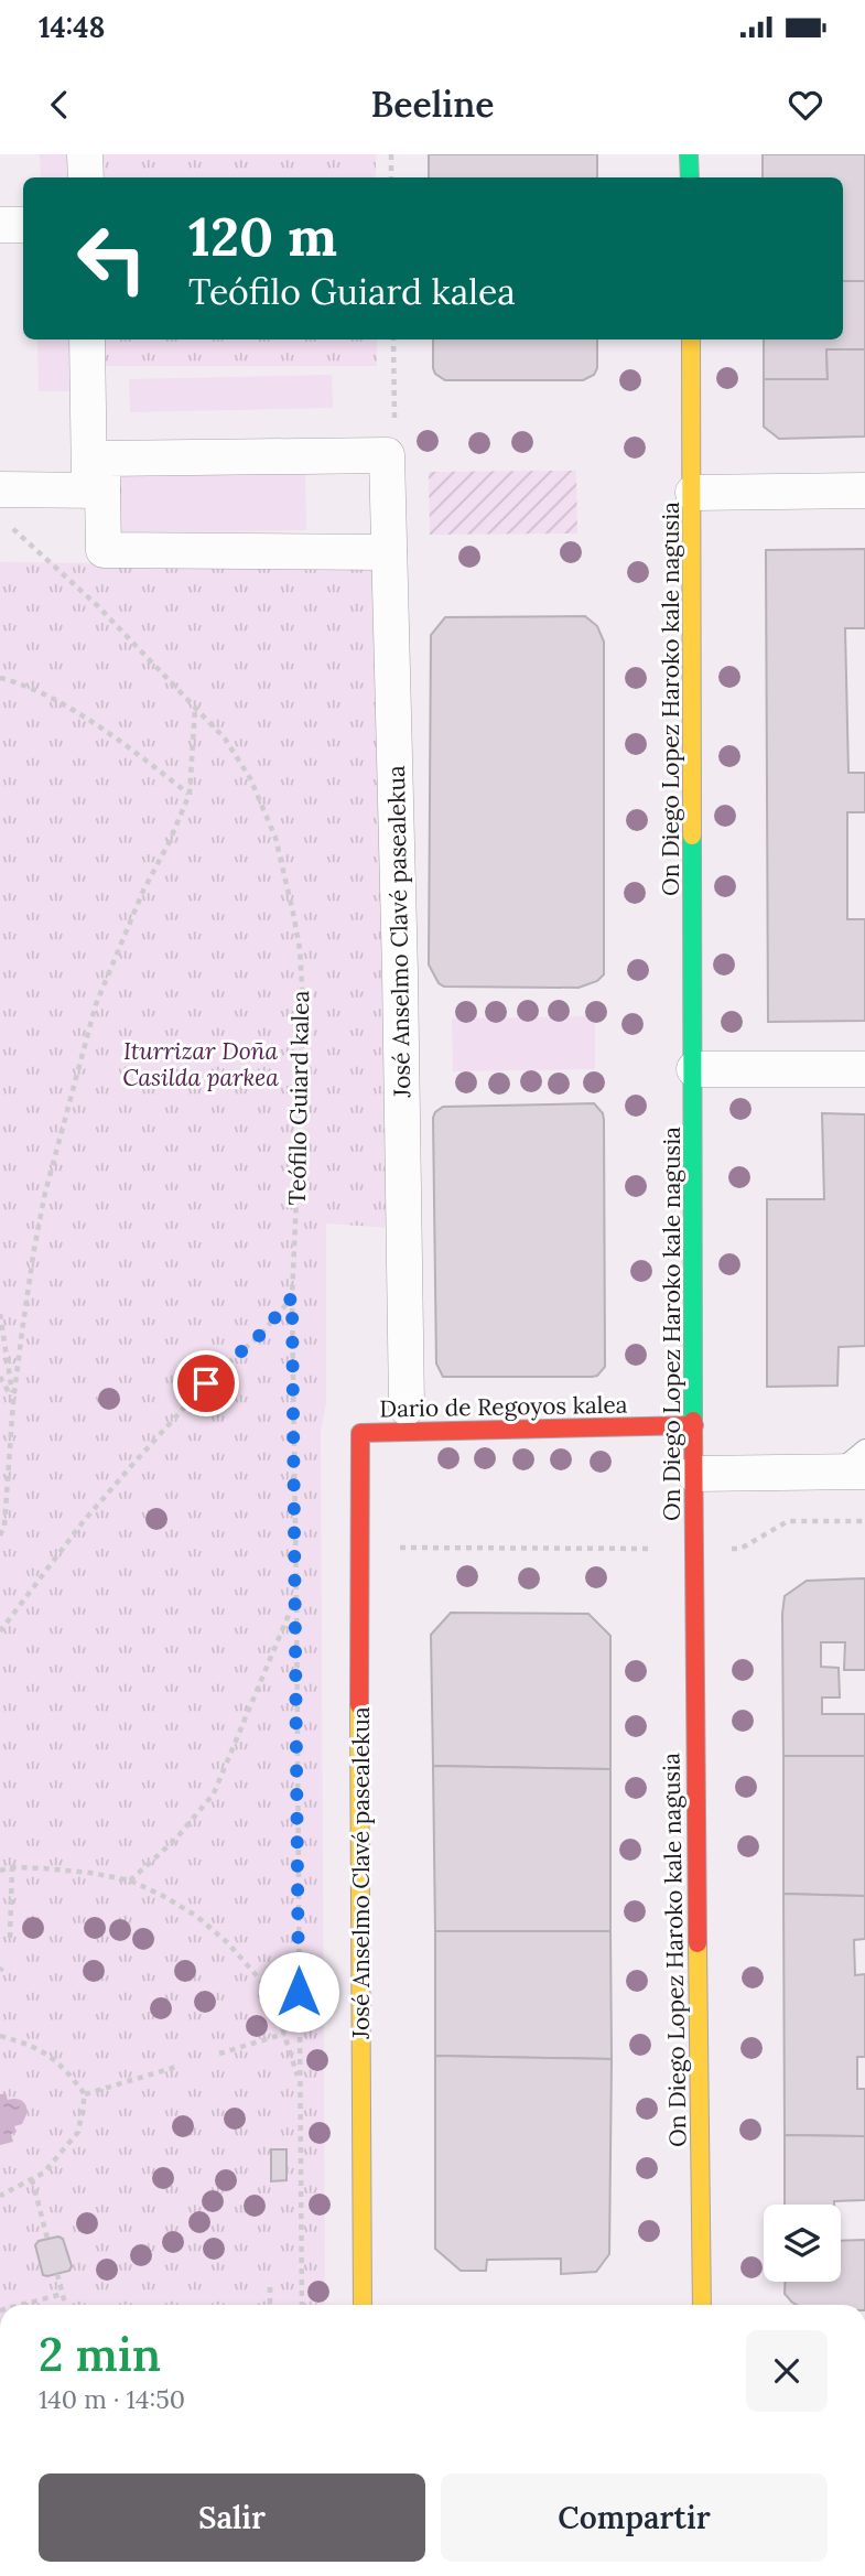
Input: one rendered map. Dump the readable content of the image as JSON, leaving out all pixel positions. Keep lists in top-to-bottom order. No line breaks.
{"streets":{"main road":["On Diego Lopez Haroko kale nagusia","José Anselmo Clavé pasealekua","Dario de Regoyos kalea"],"path":["Teófilo Guiard kalea"]},"crossings":[["On Diego Lopez Haroko kale nagusia","Dario de Regoyos kalea"],["José Anselmo Clavé pasealekua","Dario de Regoyos kalea"]],"parks":["Iturrizar Doña Casilda parkea"],"page":{"status":"14:48","header":"Beeline","turn":["120 m","Teófilo Guiard kalea"],"heading":["2 min","140 m · 14:50"],"buttons":["Salir","Compartir"]}}
